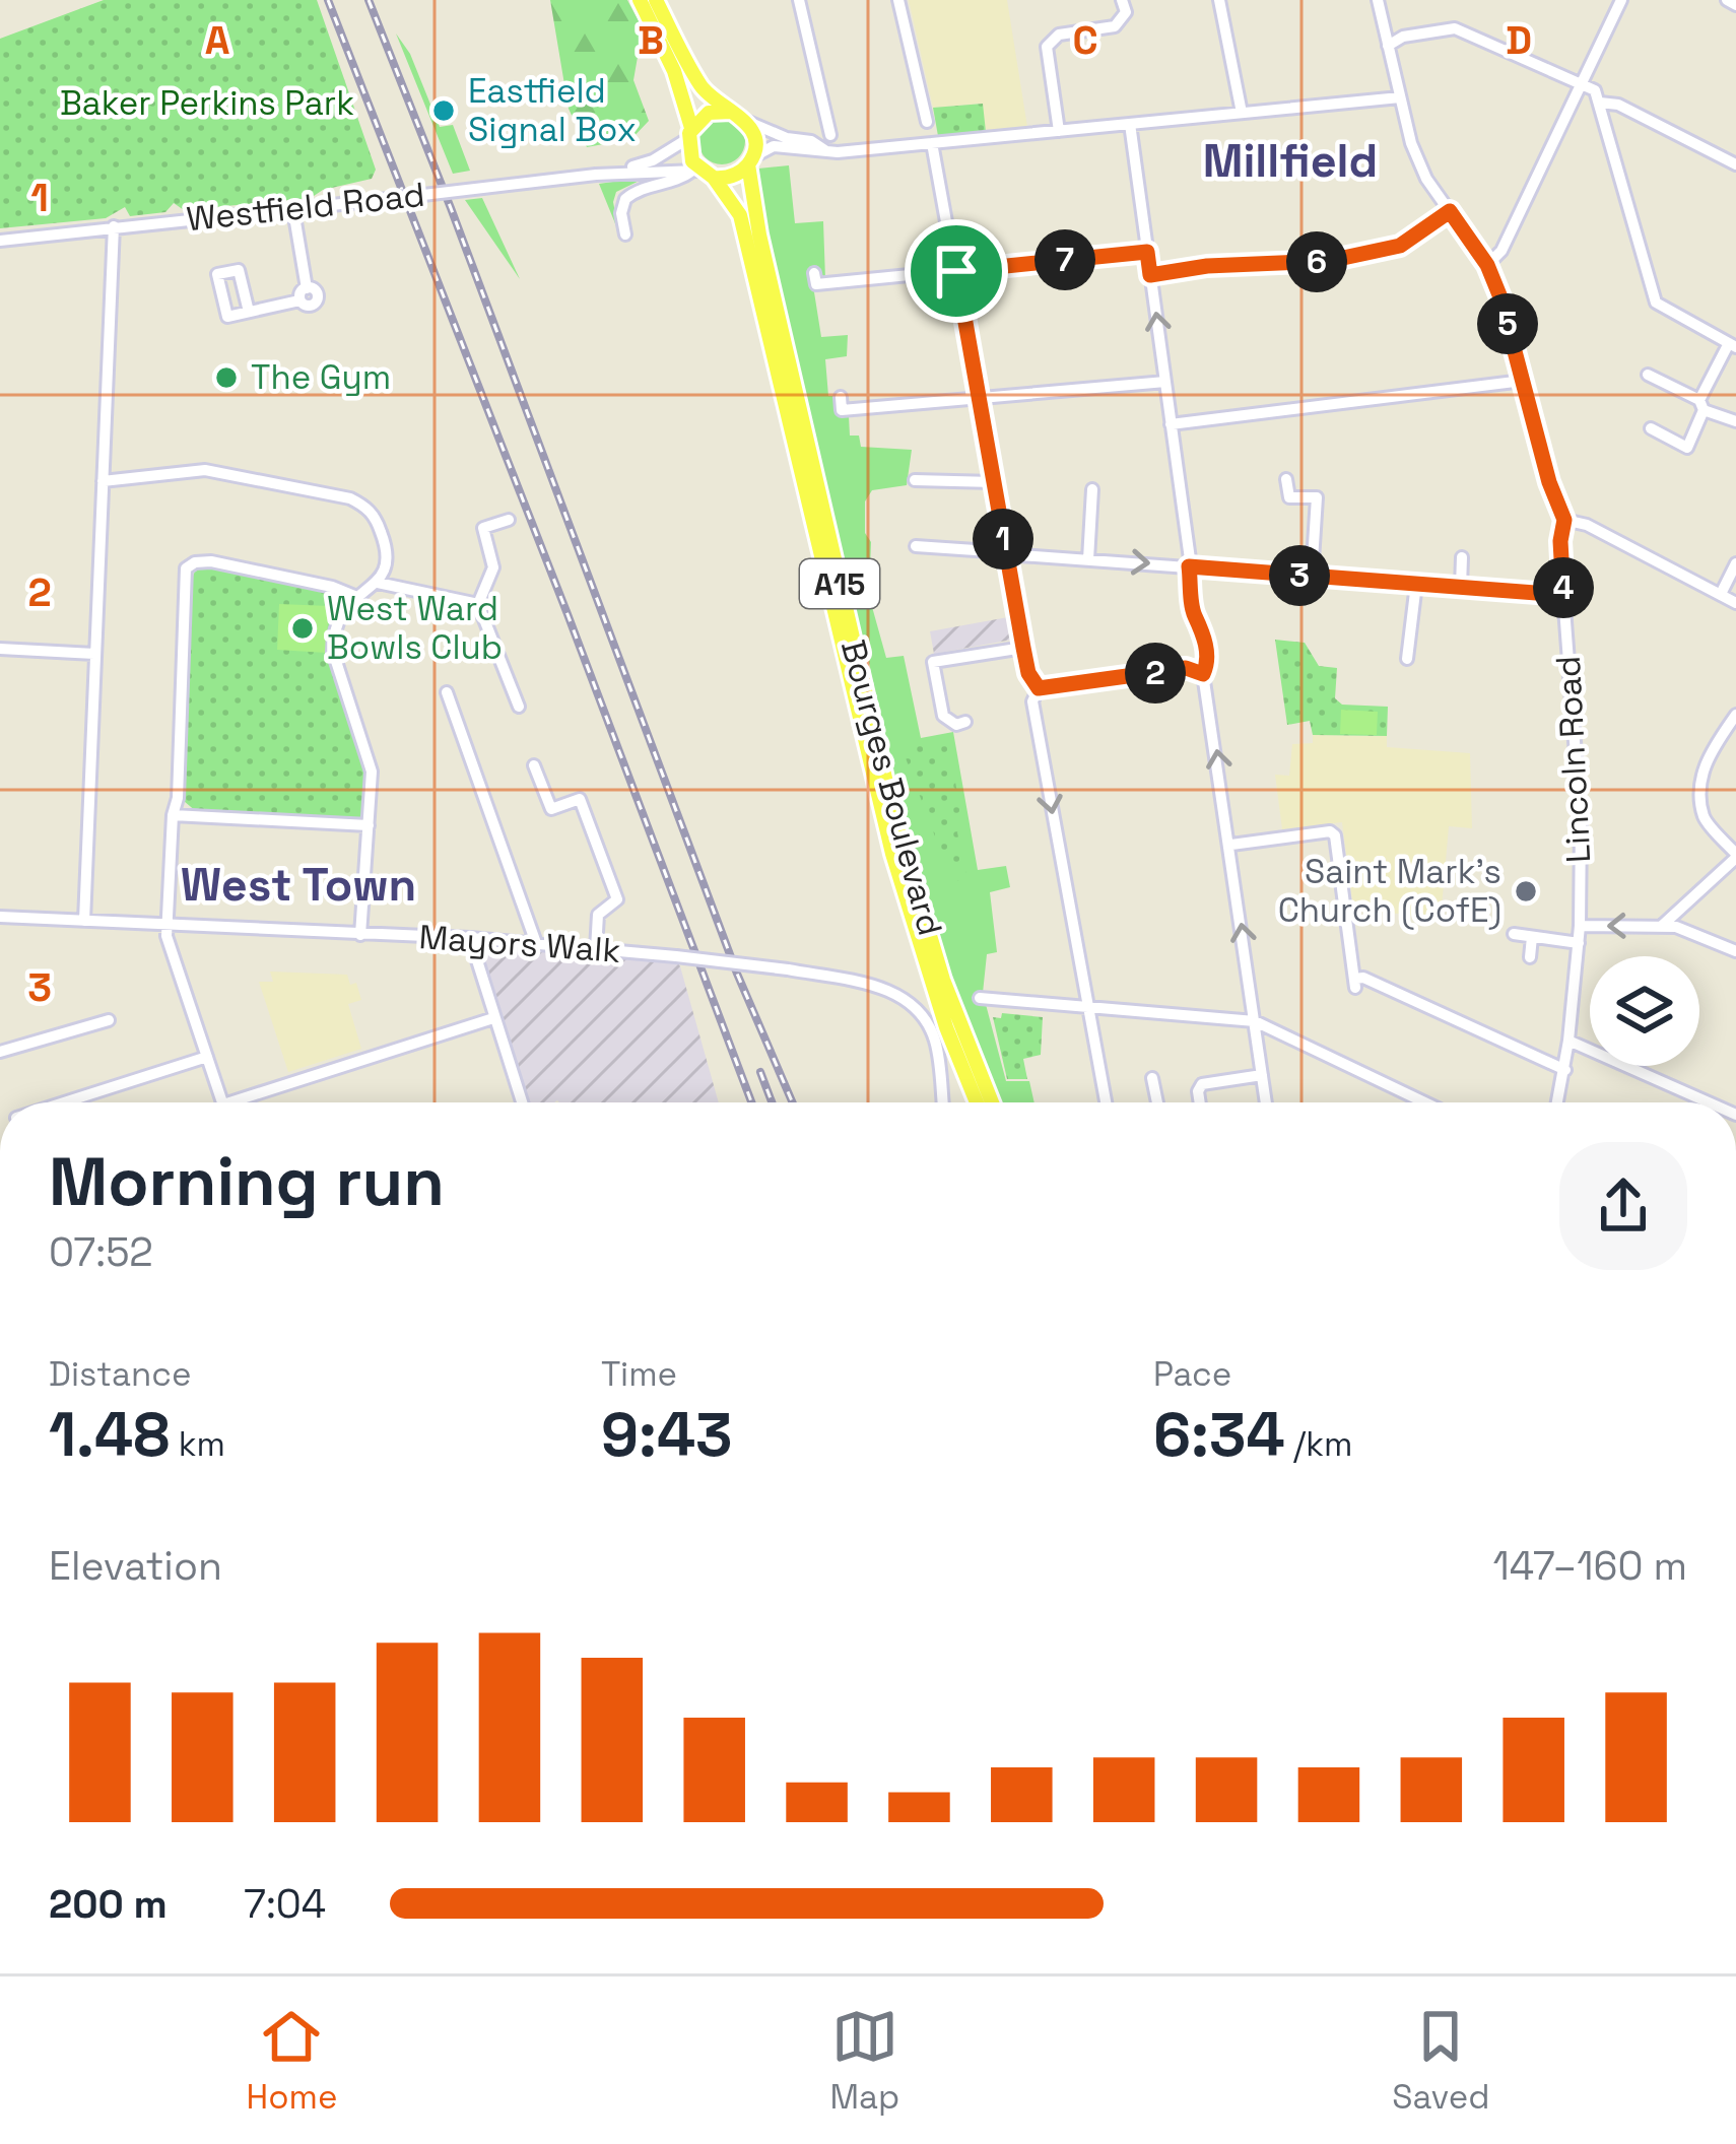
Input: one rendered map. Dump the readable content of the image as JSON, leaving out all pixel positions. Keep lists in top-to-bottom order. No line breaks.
{"streets":{"main road":["A15","Bourges Boulevard"],"street":["Westfield Road","Lincoln Road","Mayors Walk"]},"crossings":[["Westfield Road","A15"],["Westfield Road","Bourges Boulevard"],["A15","Bourges Boulevard"]],"districts":["Millfield","West Town"],"parks":["Baker Perkins Park"],"places":["Eastfield Signal Box","The Gym","West Ward Bowls Club","Saint Mark's Church (CofE)"],"page":{"pins":["7","6","5","1","3","4","2"],"heading":["Morning run","07:52"],"stats":[["Distance","1.48 km"],["Time","9:43"],["Pace","6:34 /km"]],"chart":["Elevation","147–160 m"],"list":[{"name":"200 m","note":"7:04"}],"tabs":["Home","Map","Saved"]},"grid":{"columns":["A","B","C","D"],"rows":["1","2","3"]}}
